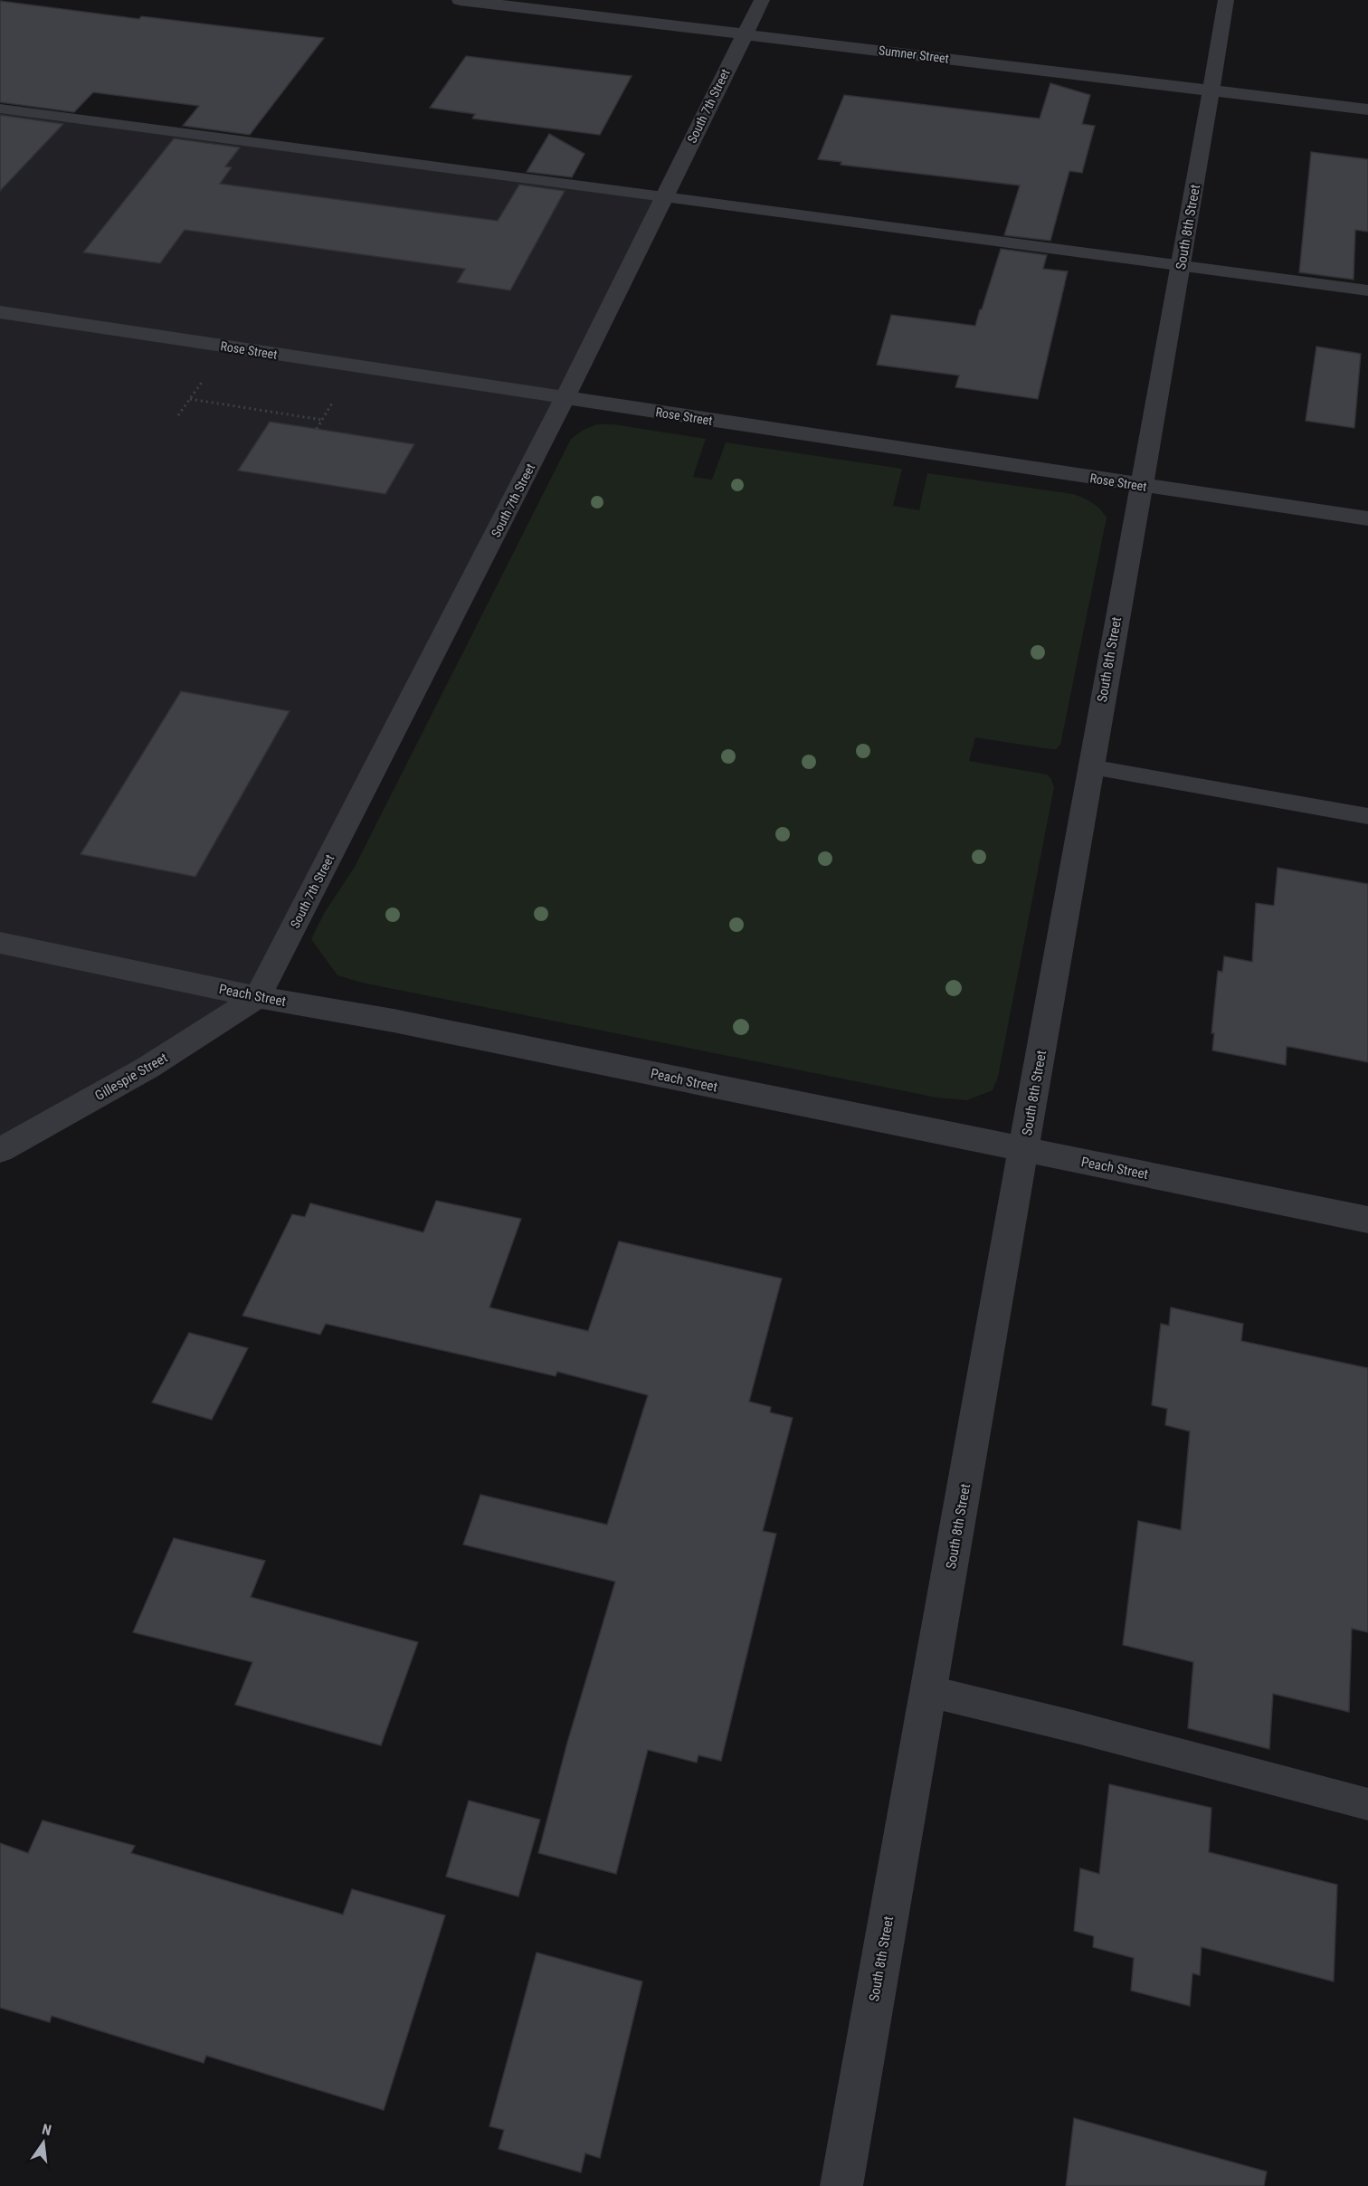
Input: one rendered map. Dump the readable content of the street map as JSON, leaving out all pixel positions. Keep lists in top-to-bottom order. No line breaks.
{"streets":{"street":["Sumner Street","South 7th Street","South 8th Street","Rose Street","Peach Street","Gillespie Street"]},"crossings":[["Sumner Street","South 7th Street"],["Sumner Street","South 8th Street"],["South 7th Street","Rose Street"],["South 7th Street","Peach Street"],["South 7th Street","Gillespie Street"],["South 8th Street","Rose Street"],["South 8th Street","Peach Street"],["Peach Street","Gillespie Street"]],"north":"top"}
